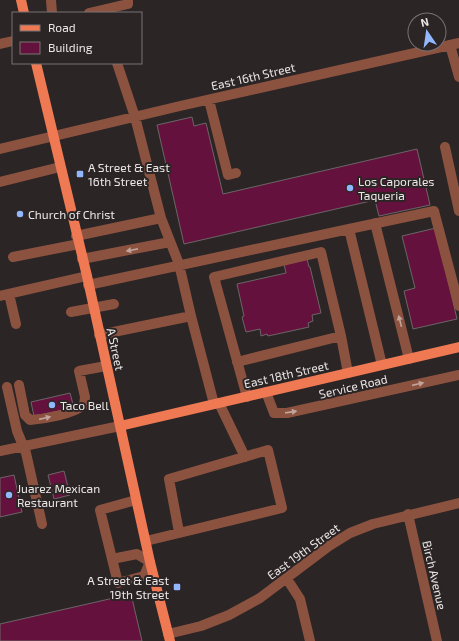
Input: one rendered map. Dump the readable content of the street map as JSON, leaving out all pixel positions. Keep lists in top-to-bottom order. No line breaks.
{"streets":{"main road":["A Street","East 18th Street"],"street":["East 16th Street","Service Road","East 19th Street","Birch Avenue"]},"crossings":[["East 16th Street","A Street"],["A Street","East 18th Street"],["A Street","East 19th Street"],["East 18th Street","Service Road"],["East 19th Street","Birch Avenue"]],"one_way":["Service Road"],"places":{"transit":["A Street & East 16th Street","A Street & East 19th Street"],"other":["Los Caporales Taqueria","Church of Christ","Taco Bell","Juarez Mexican Restaurant"]},"legend":["Road","Building"],"north":"top"}
